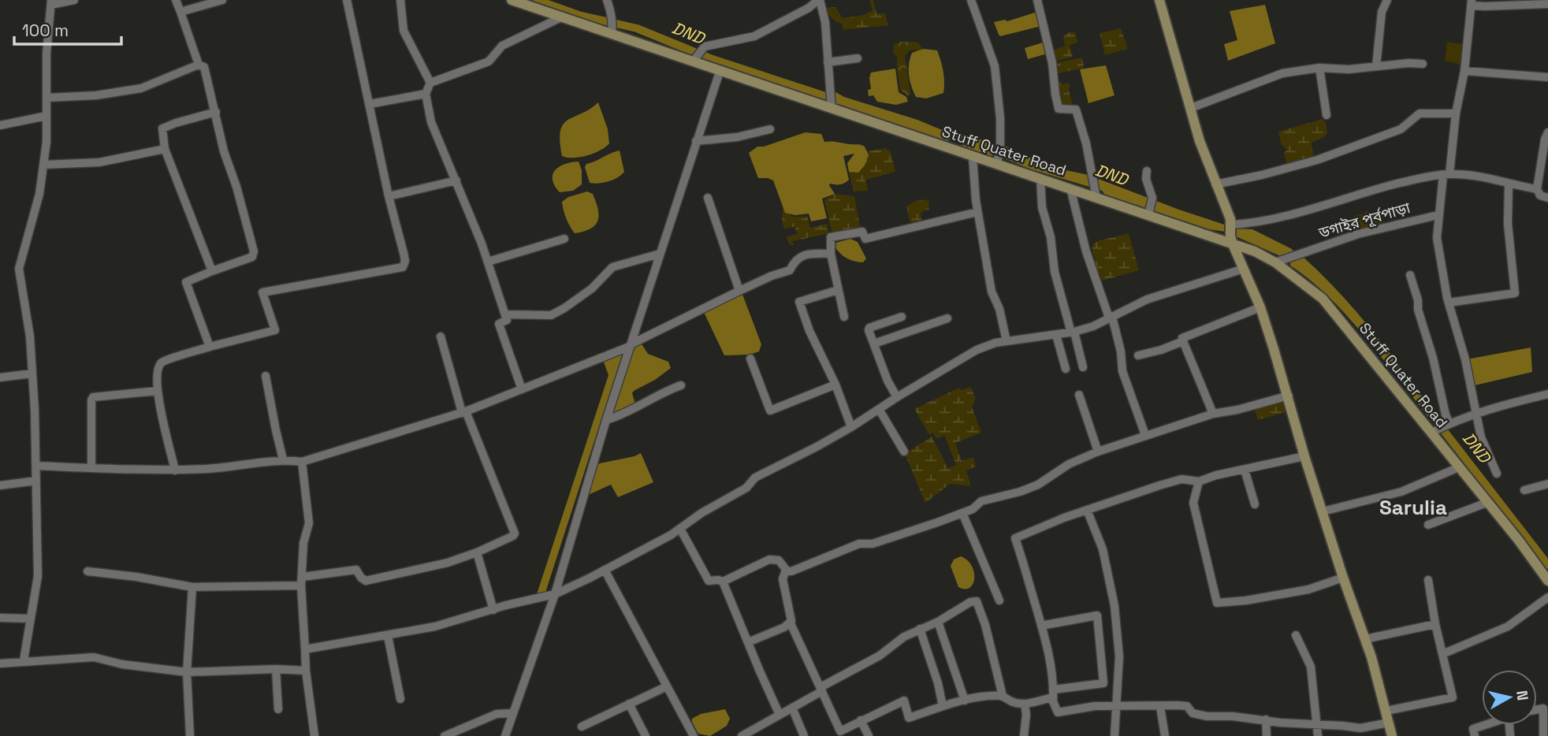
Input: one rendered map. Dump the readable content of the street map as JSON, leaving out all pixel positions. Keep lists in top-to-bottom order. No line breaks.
{"streets":{"street":["Stuff Quater Road","ডগাইর পূর্বপাড়া"]},"crossings":[["Stuff Quater Road","ডগাইর পূর্বপাড়া"]],"districts":["Sarulia"],"water":["DND"],"scale_bar":"100 m","north":"right"}
